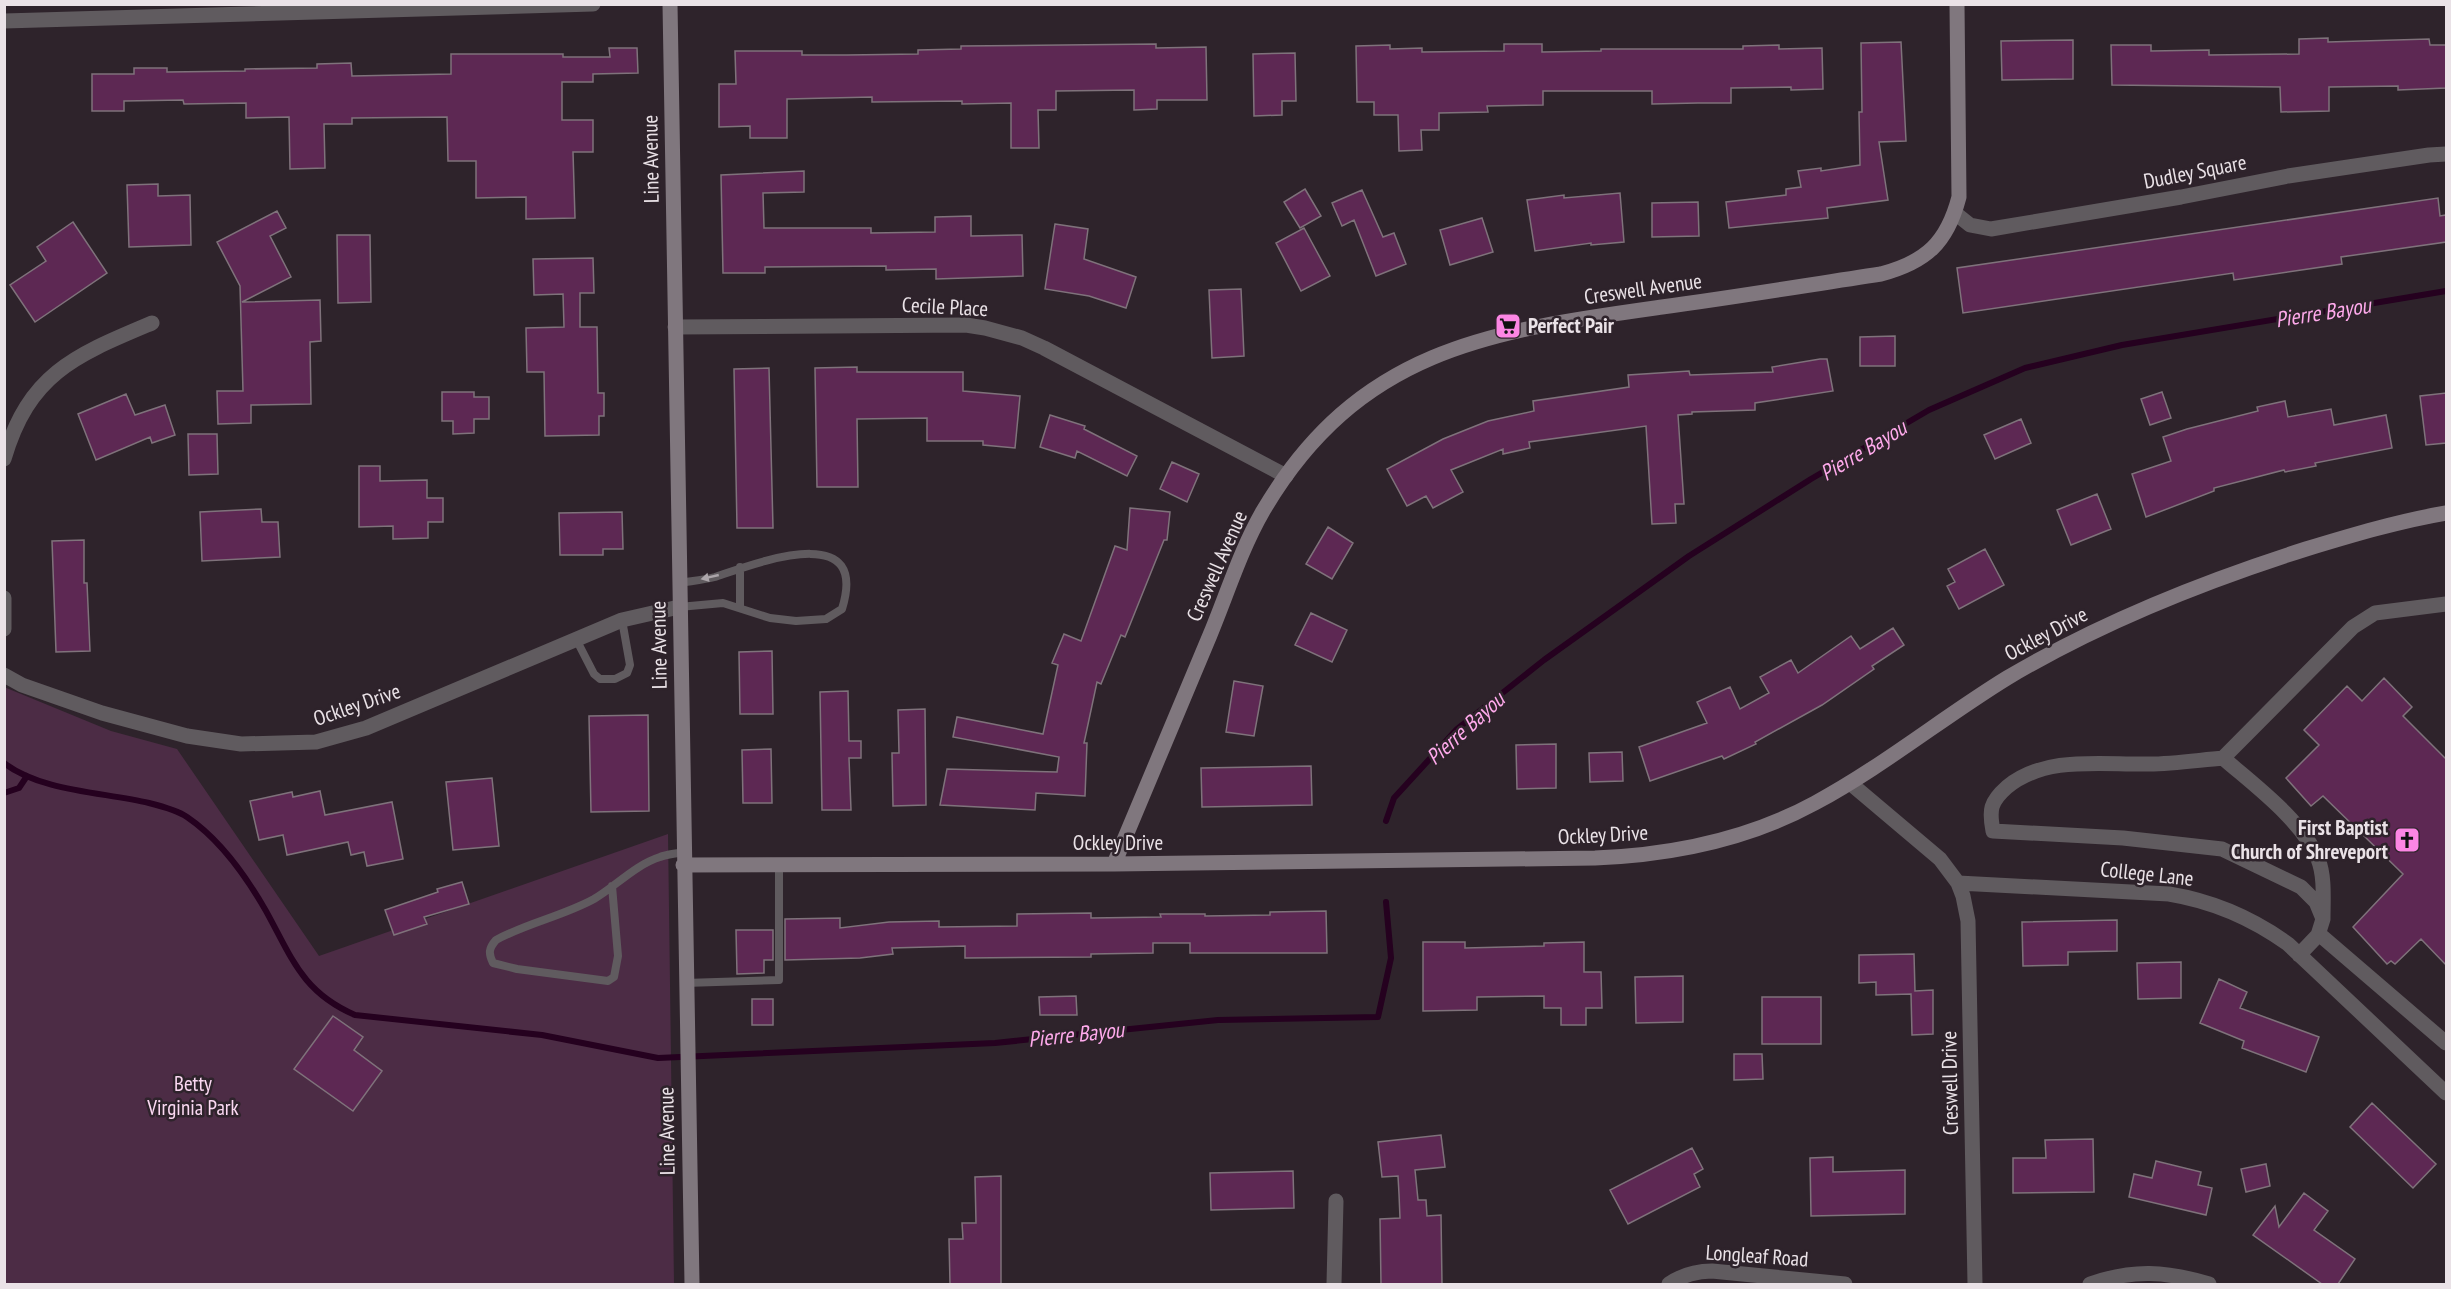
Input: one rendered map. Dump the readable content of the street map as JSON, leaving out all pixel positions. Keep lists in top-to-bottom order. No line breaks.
{"streets":{"street":["Line Avenue","Dudley Square","Creswell Avenue","Cecile Place","Ockley Drive","College Lane","Creswell Drive","Longleaf Road"]},"crossings":[["Line Avenue","Cecile Place"],["Line Avenue","Ockley Drive"],["Dudley Square","Creswell Avenue"],["Creswell Avenue","Cecile Place"],["Creswell Avenue","Ockley Drive"],["College Lane","Creswell Drive"]],"water":["Pierre Bayou"],"parks":["Betty Virginia Park"],"places":{"supermarket":["Perfect Pair"],"church":["First Baptist Church of Shreveport"]}}
